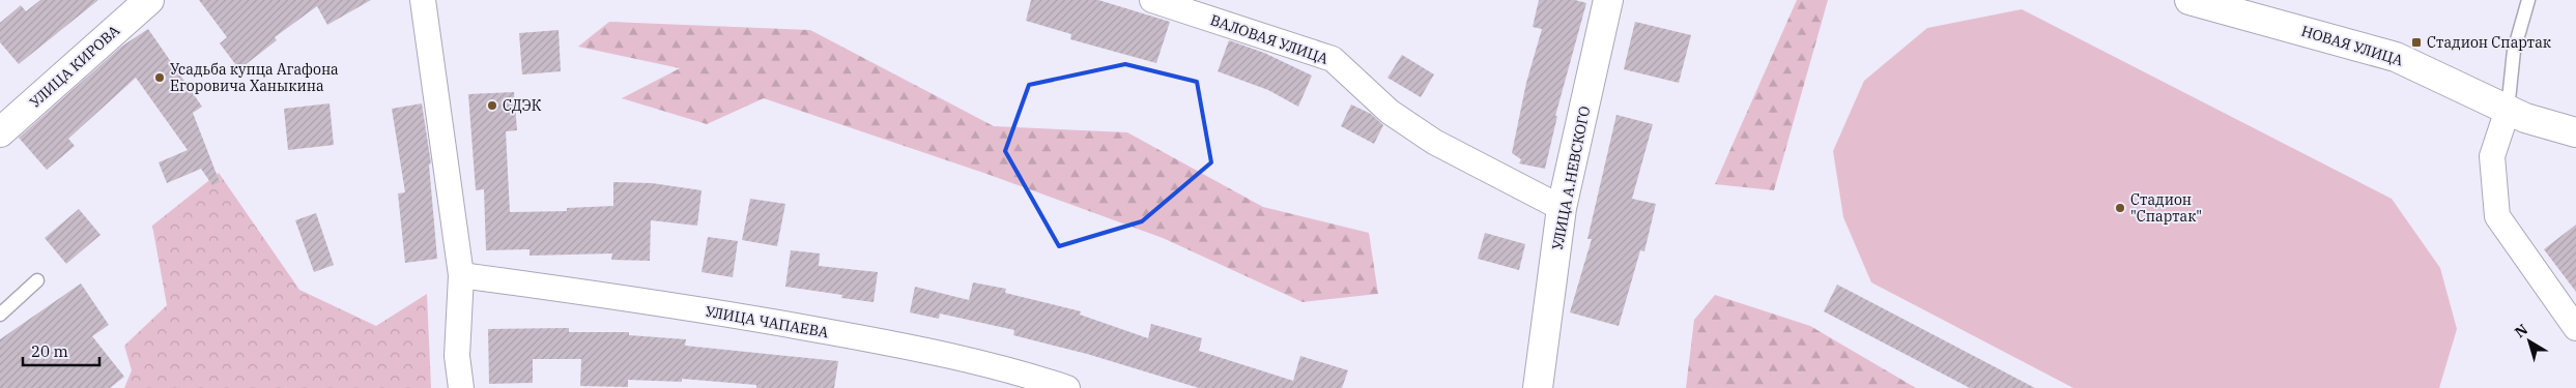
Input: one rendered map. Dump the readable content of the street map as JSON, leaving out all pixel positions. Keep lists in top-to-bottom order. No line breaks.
{"streets":{"street":["ВАЛОВАЯ УЛИЦА","НОВАЯ УЛИЦА","УЛИЦА КИРОВА","УЛИЦА А.НЕВСКОГО","УЛИЦА ЧАПАЕВА"]},"crossings":[["ВАЛОВАЯ УЛИЦА","УЛИЦА А.НЕВСКОГО"]],"places":{"transit":["Стадион Спартак"],"other":["Усадьба купца Агафона Егоровича Ханыкина","СДЭК","Стадион \"Спартак\""]},"scale_bar":"20 m","north":"top left"}
